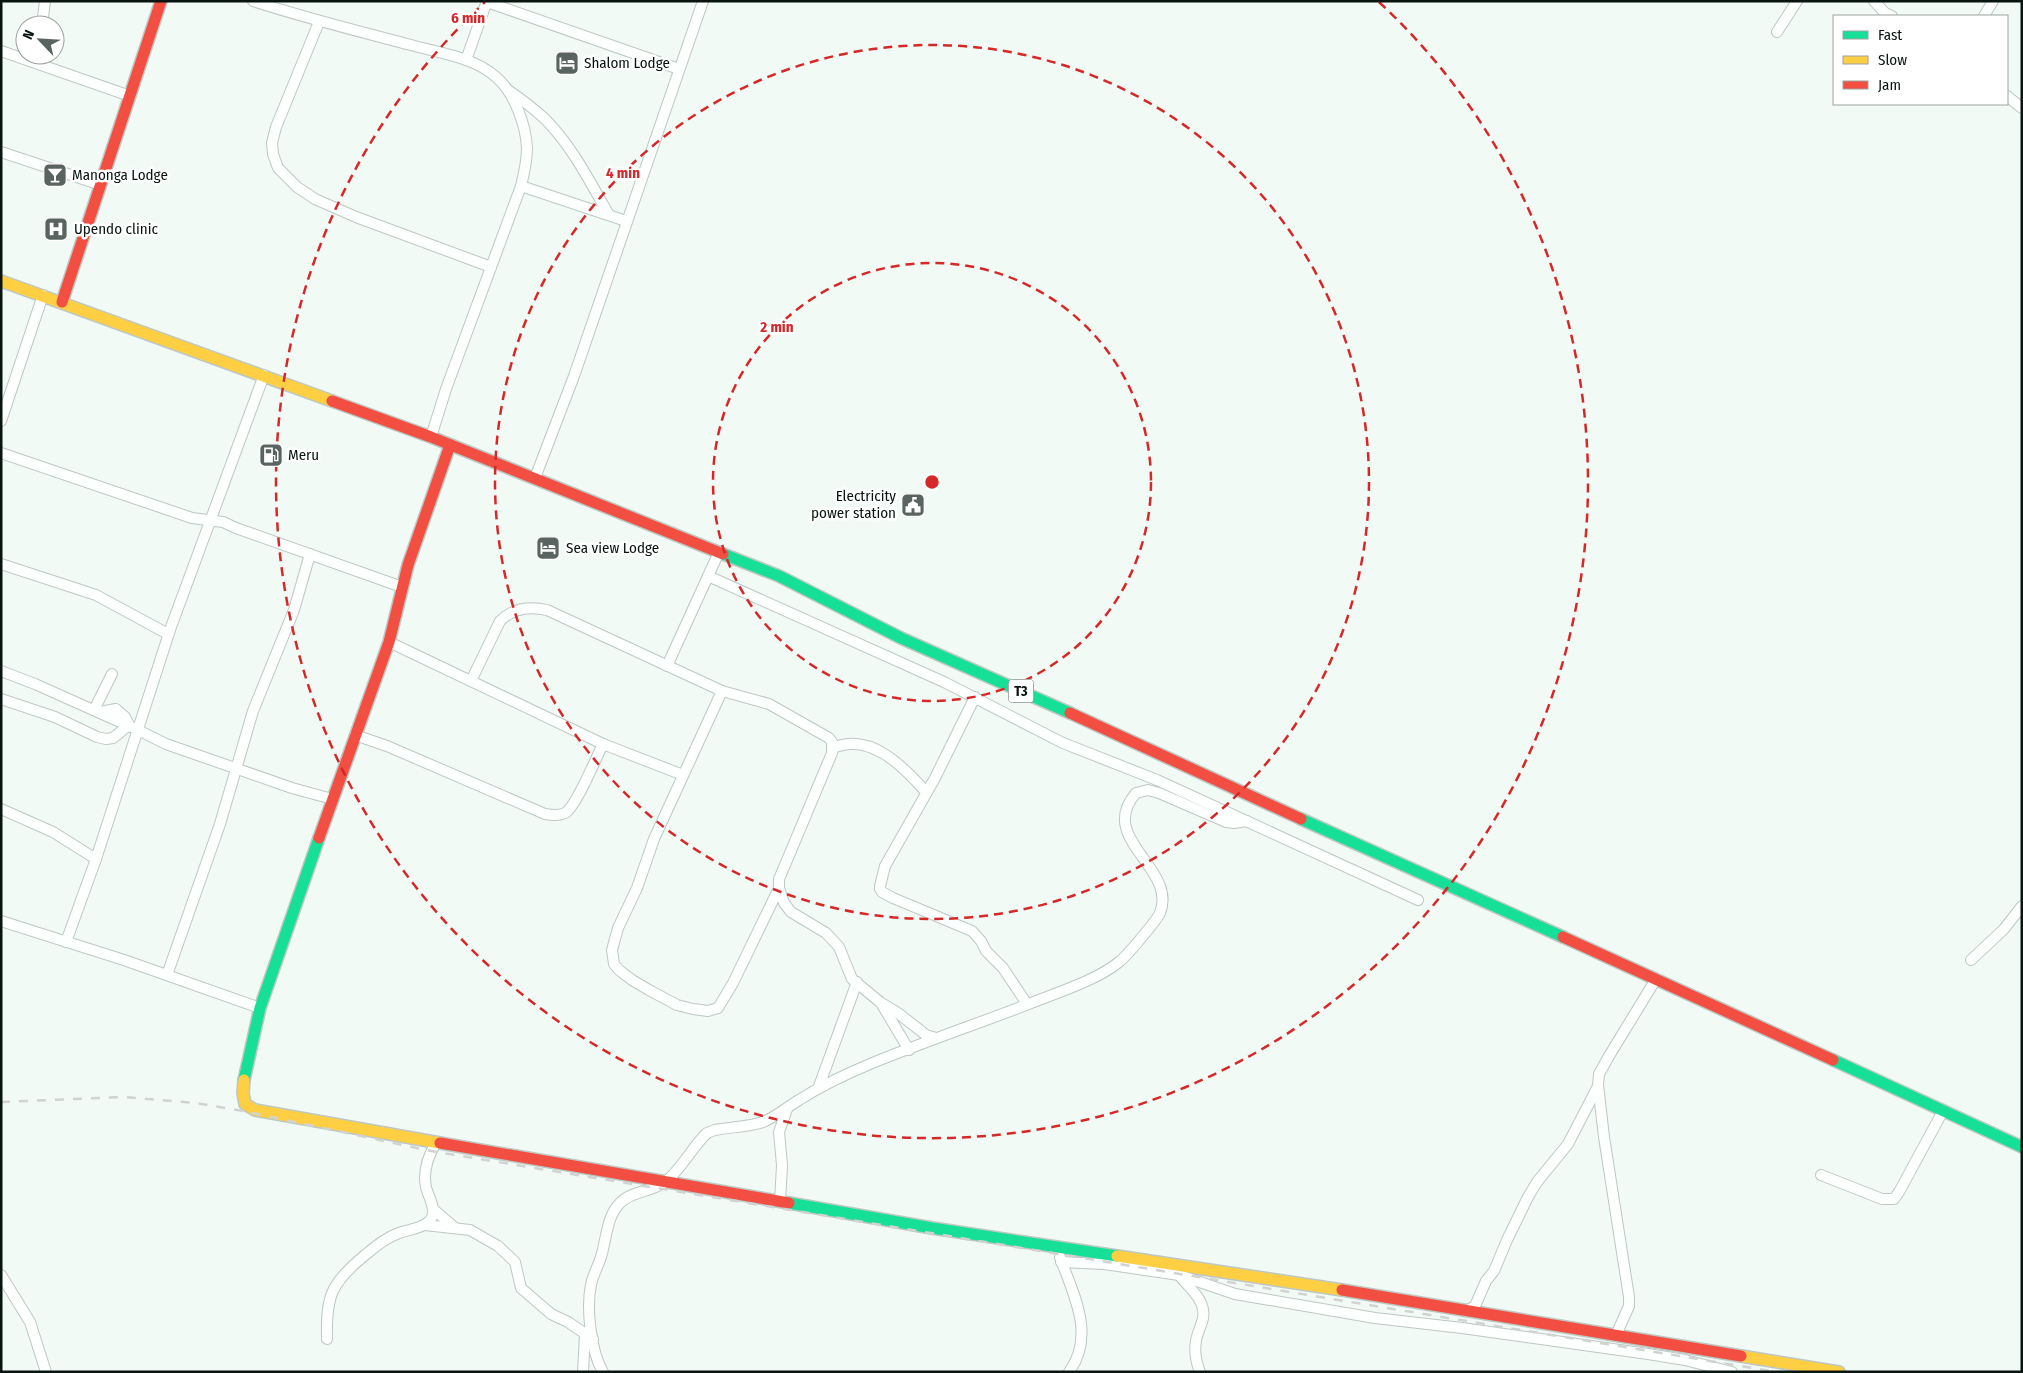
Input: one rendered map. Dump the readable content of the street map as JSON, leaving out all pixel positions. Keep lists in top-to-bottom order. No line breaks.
{"streets":{"main road":["T3"]},"places":{"hotel":["Shalom Lodge","Sea view Lodge"],"bar":["Manonga Lodge"],"hospital":["Upendo clinic"],"fuel station":["Meru"],"public building":["Electricity power station"]},"legend":["Fast","Slow","Jam"],"north":"top left","rings":["6 min","4 min","2 min"]}
